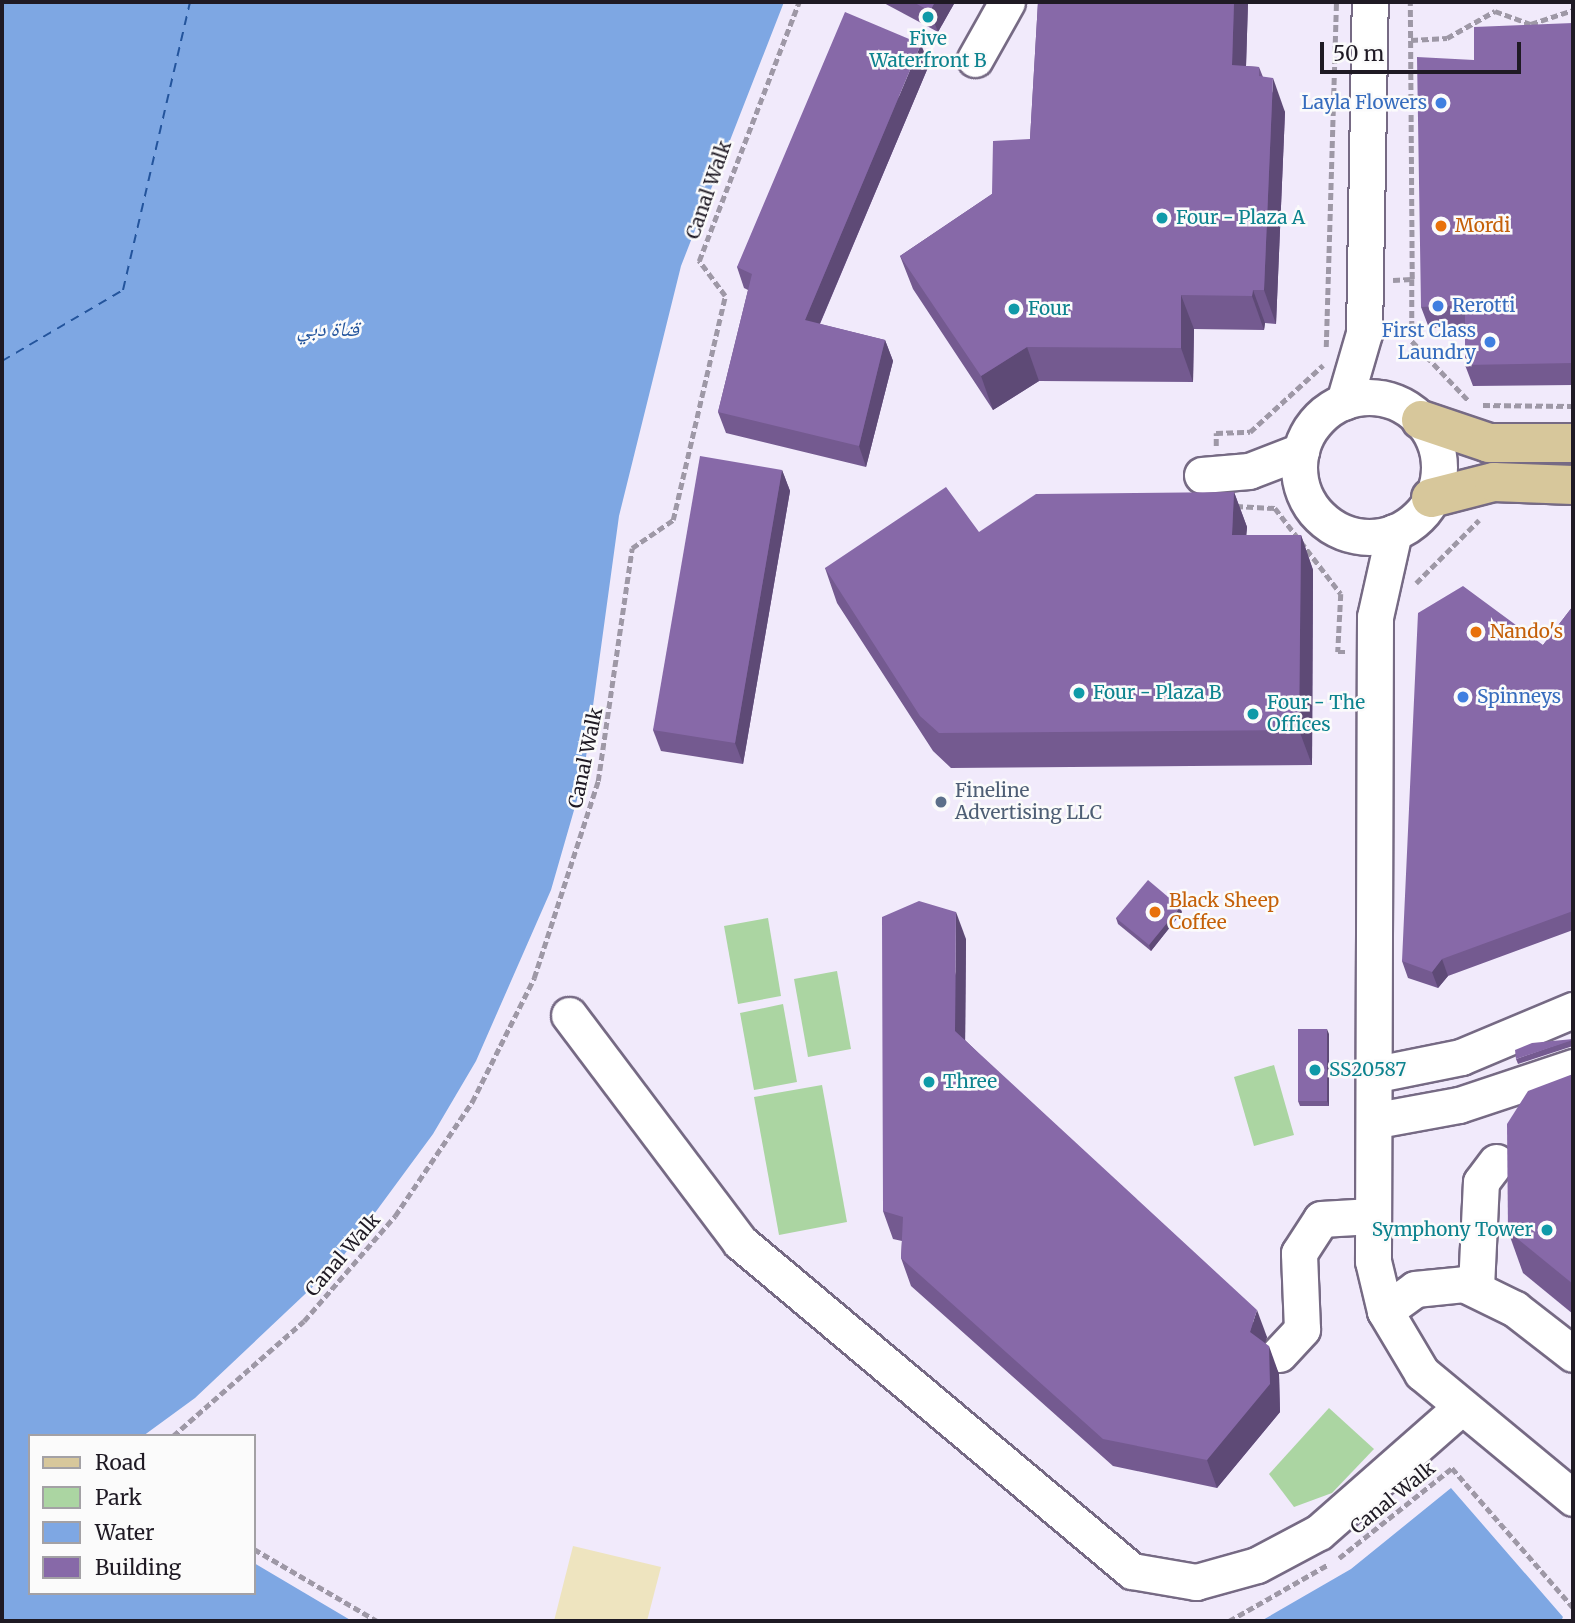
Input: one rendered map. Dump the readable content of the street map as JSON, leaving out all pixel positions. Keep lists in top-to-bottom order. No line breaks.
{"streets":{"path":["Canal Walk"]},"water":["قناة دبي"],"places":["Five Waterfront B","Layla Flowers","Four - Plaza A","Mordi","Rerotti","Four","First Class Laundry","Nando's","Four - Plaza B","Spinneys","Four - The Offices","Fineline Advertising LLC","Black Sheep Coffee","SS20587","Three","Symphony Tower"],"legend":["Road","Park","Water","Building"],"scale_bar":"50 m"}
